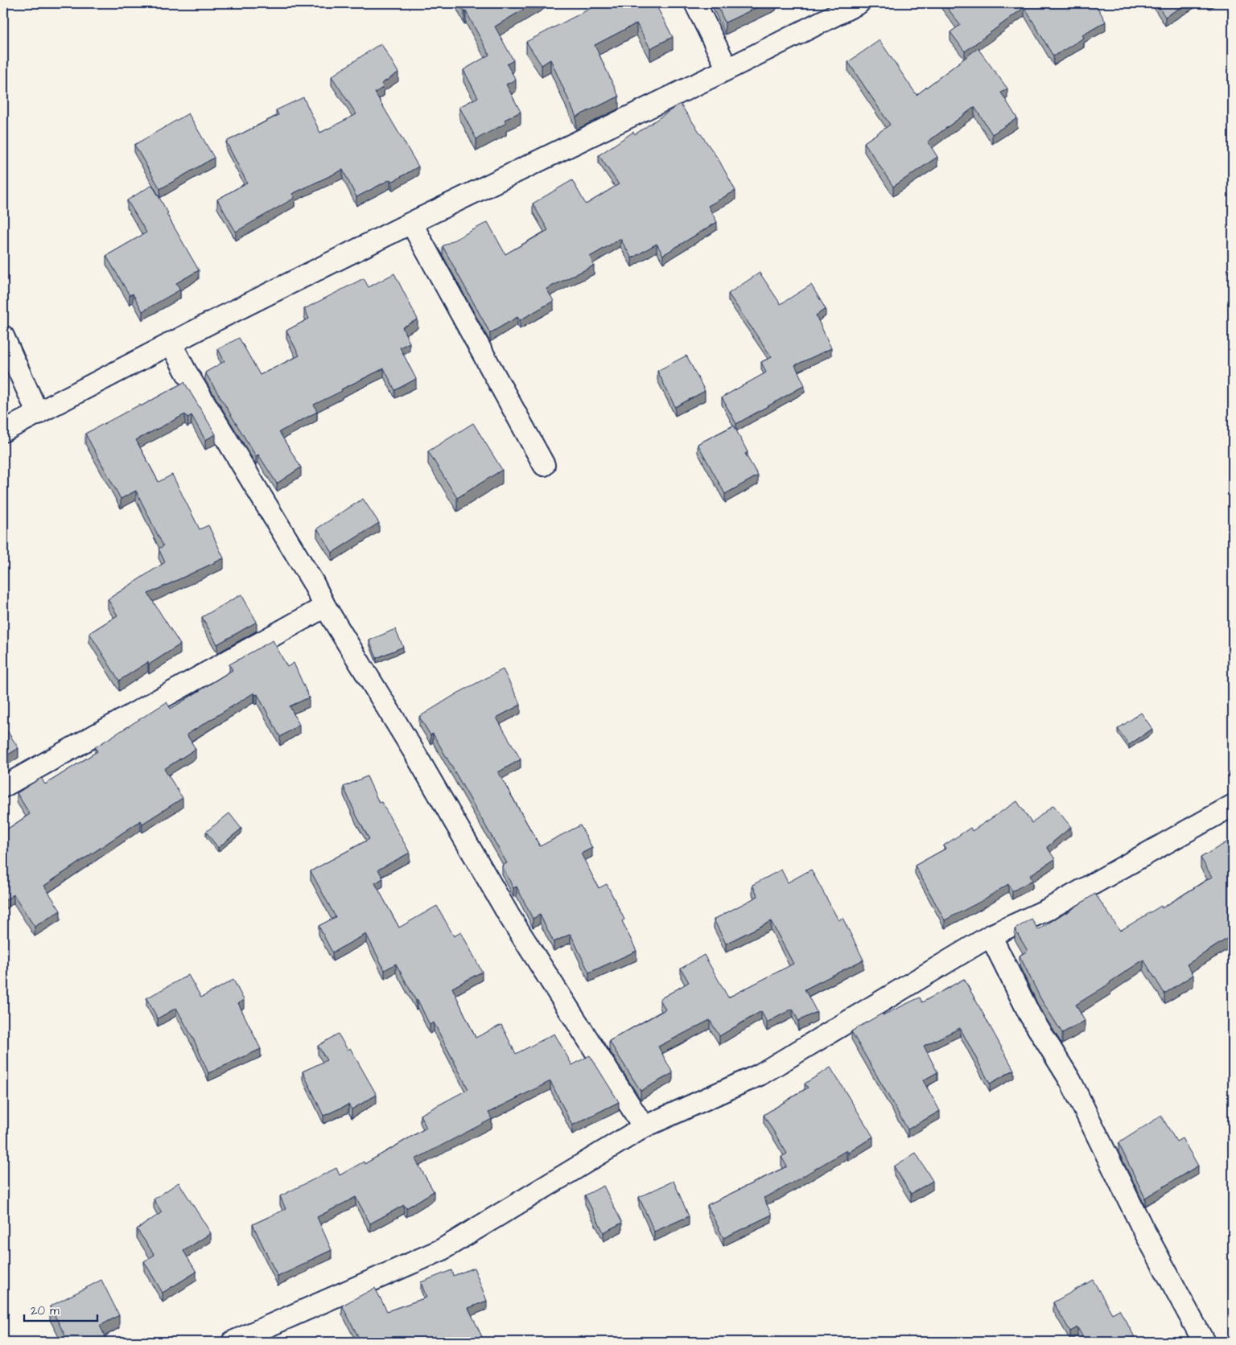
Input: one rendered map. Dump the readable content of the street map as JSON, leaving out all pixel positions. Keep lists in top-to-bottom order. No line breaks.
{"scale_bar":"20 m"}
